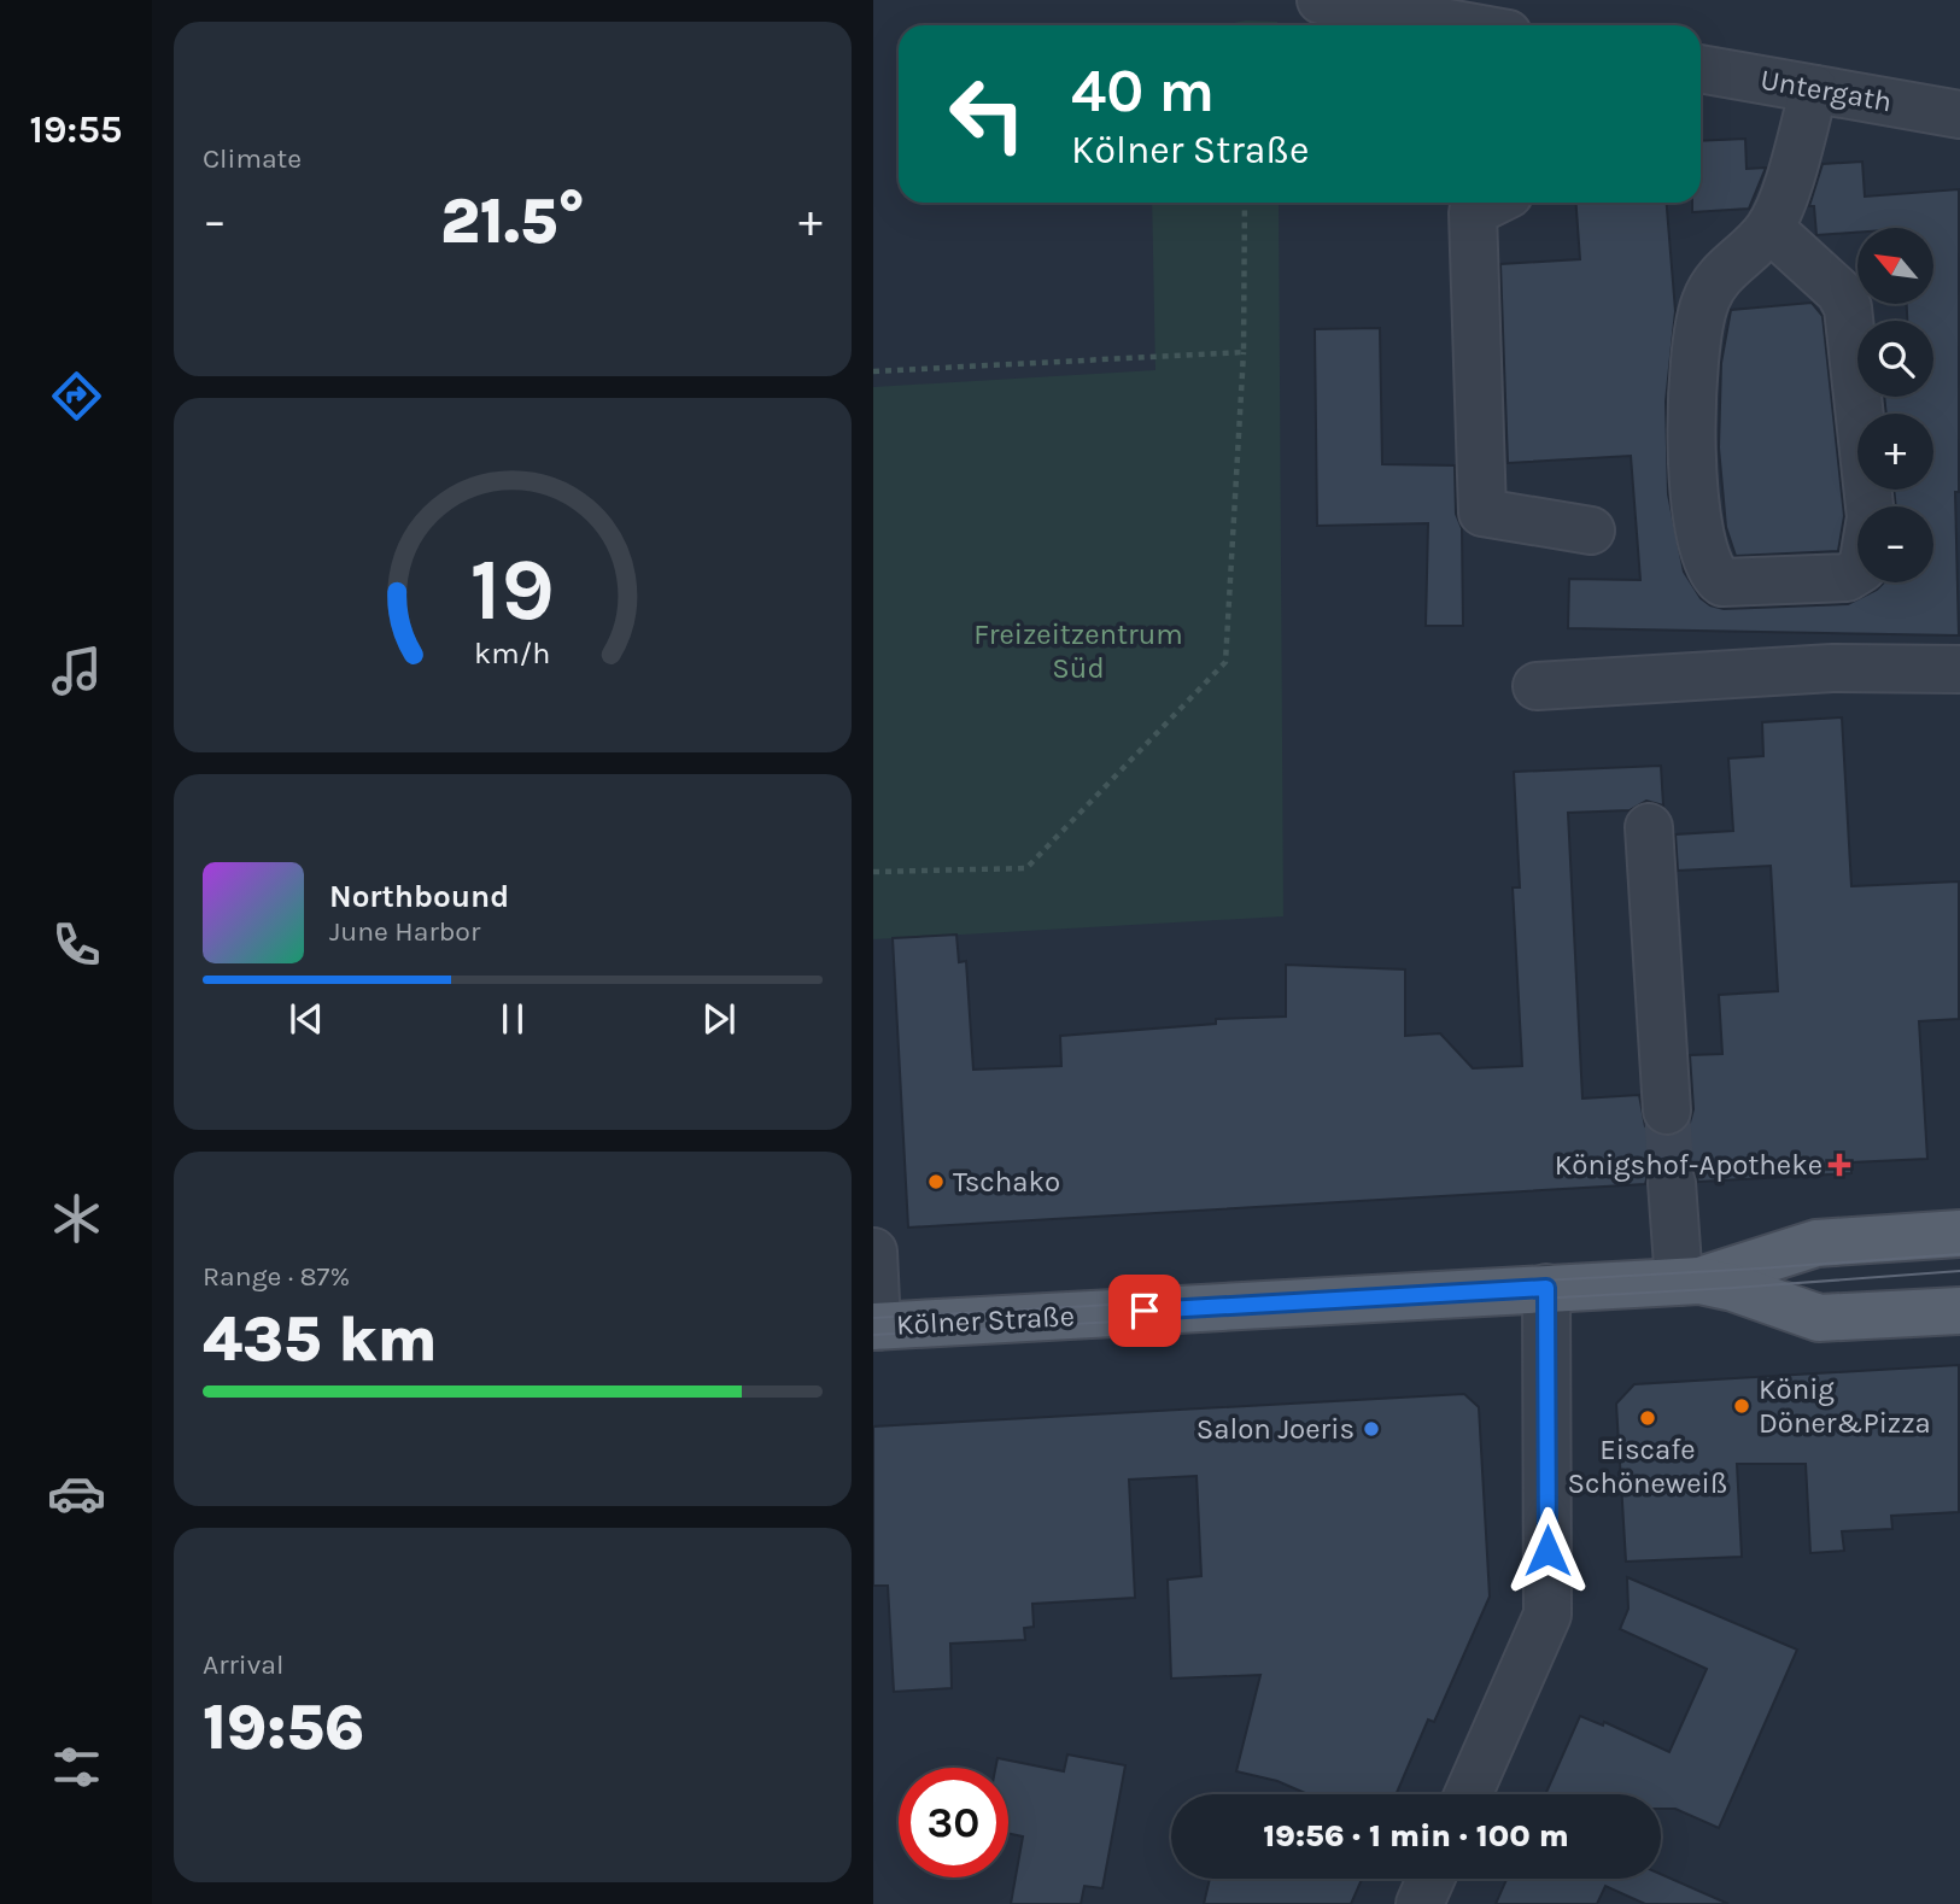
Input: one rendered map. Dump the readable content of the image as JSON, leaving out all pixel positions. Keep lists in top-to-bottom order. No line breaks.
{"streets":{"main road":["Kölner Straße"],"street":["Untergath"]},"parks":["Freizeitzentrum Süd"],"places":{"health":["Königshof-Apotheke"],"other":["Tschako","König Döner&Pizza","Eiscafe Schöneweiß","Salon Joeris"]},"north":"top left","page":{"tabs":"19:55","tile":["Climate",["Range · 87%","435 km"],["Arrival","19:56"]],"turn":["40 m","Kölner Straße"],"heat":["−","21.5°","+"],"map_buttons":["+","−"],"song":["Northbound","June Harbor"],"limit":"30","trip":"19:56 · 1 min · 100 m","gauge":["19","km/h"]}}
